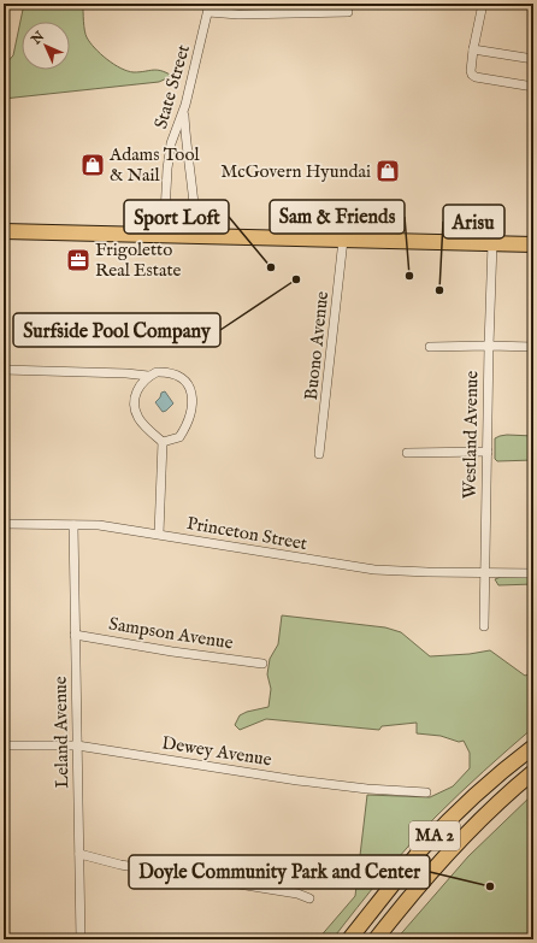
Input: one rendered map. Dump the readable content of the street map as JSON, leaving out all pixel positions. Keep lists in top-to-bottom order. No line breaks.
{"streets":{"highway":["MA 2"],"street":["State Street","Buono Avenue","Westland Avenue","Princeton Street","Sampson Avenue","Leland Avenue","Dewey Avenue"]},"crossings":[["Westland Avenue","Princeton Street"],["Princeton Street","Leland Avenue"],["Sampson Avenue","Leland Avenue"],["Leland Avenue","Dewey Avenue"]],"places":{"shop":["Adams Tool & Nail","McGovern Hyundai"],"office":["Frigoletto Real Estate"],"other":["Sport Loft","Sam & Friends","Surfside Pool Company","Arisu","Doyle Community Park and Center"]},"north":"top left"}
